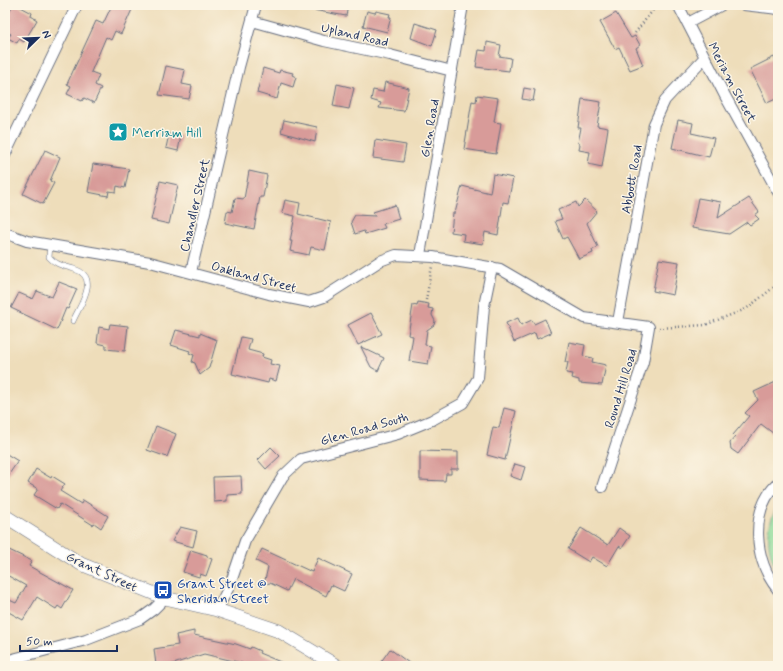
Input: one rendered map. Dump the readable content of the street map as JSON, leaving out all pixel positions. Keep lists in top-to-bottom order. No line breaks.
{"streets":{"street":["Upland Road","Meriam Street","Glen Road","Abbott Road","Chandler Street","Oakland Street","Round Hill Road","Glen Road South","Grant Street"]},"crossings":[["Upland Road","Glen Road"],["Upland Road","Chandler Street"],["Meriam Street","Abbott Road"],["Glen Road","Oakland Street"],["Abbott Road","Oakland Street"],["Chandler Street","Oakland Street"],["Oakland Street","Glen Road South"],["Glen Road South","Grant Street"]],"places":{"place":["Merriam Hill"],"bus stop":["Grant Street @ Sheridan Street"]},"scale_bar":"50 m","north":"top right"}
